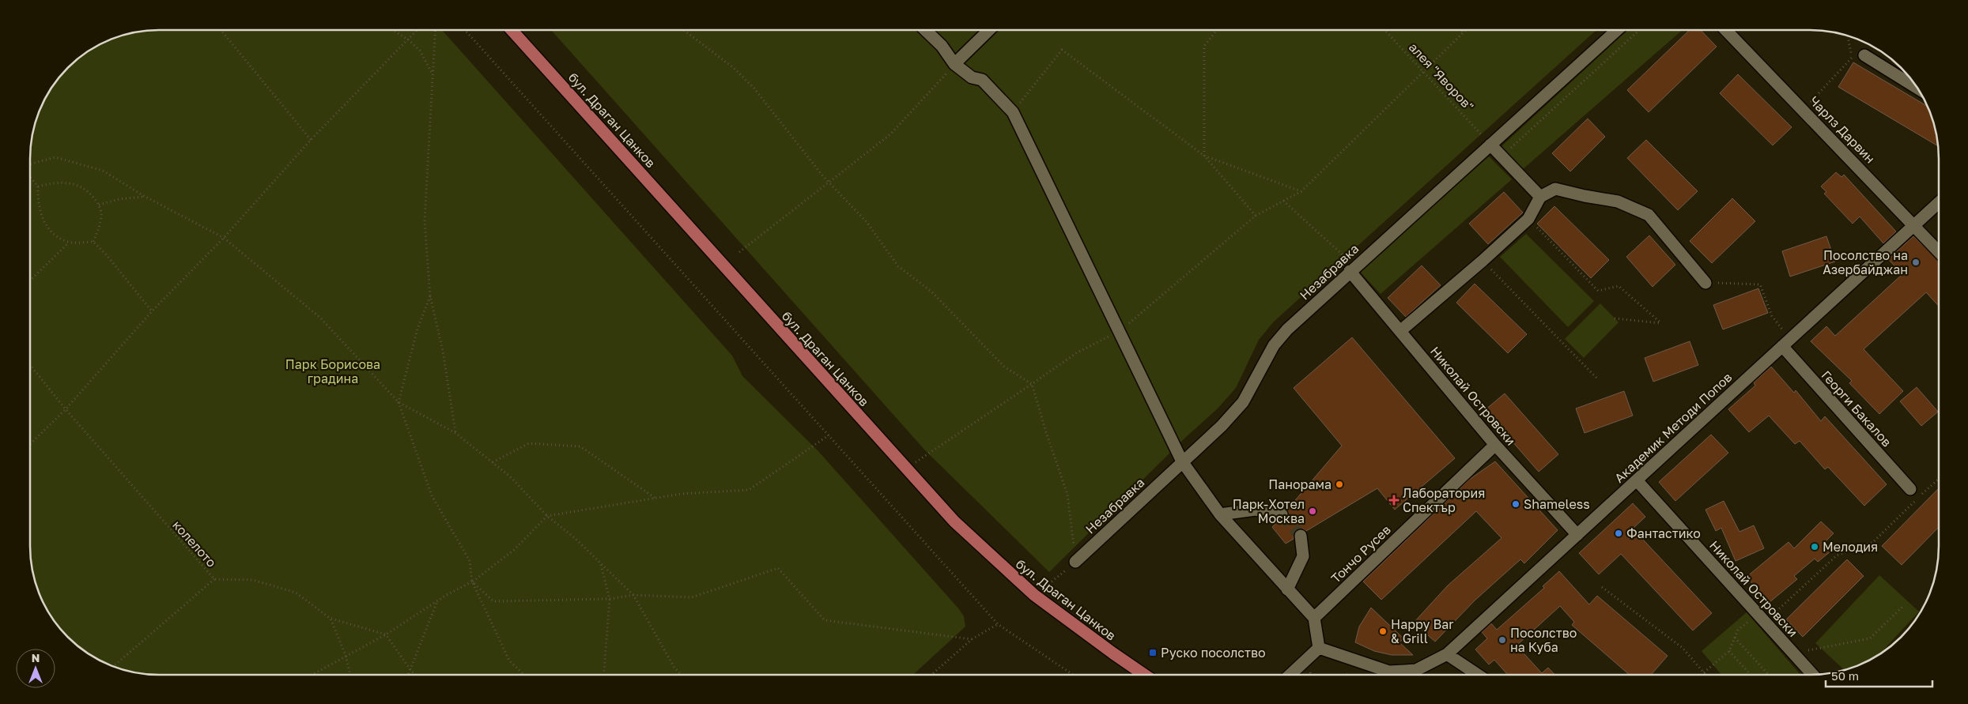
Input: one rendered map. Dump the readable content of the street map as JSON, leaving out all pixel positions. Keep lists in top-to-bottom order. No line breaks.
{"streets":{"main road":["бул. Драган Цанков"],"street":["Чарлз Дарвин","Незабравка","Николай Островски","Георги Бакалов","Академик Методи Попов","Тончо Русев"],"path":["алея \"Яворов\"","колелото"]},"crossings":[["алея \"Яворов\"","Незабравка"],["Чарлз Дарвин","Академик Методи Попов"],["Незабравка","Николай Островски"],["Николай Островски","Академик Методи Попов"],["Николай Островски","Тончо Русев"],["Георги Бакалов","Академик Методи Попов"]],"parks":["Парк Борисова градина"],"places":{"other":["Посолство на Азербайджан","Панорама","Shameless","Парк-Хотел Москва","Фантастико","Мелодия","Happy Bar & Grill","Посолство на Куба"],"health":["Лаборатория Спектър"],"transit":["Руско посолство"]},"scale_bar":"50 m","north":"top"}
